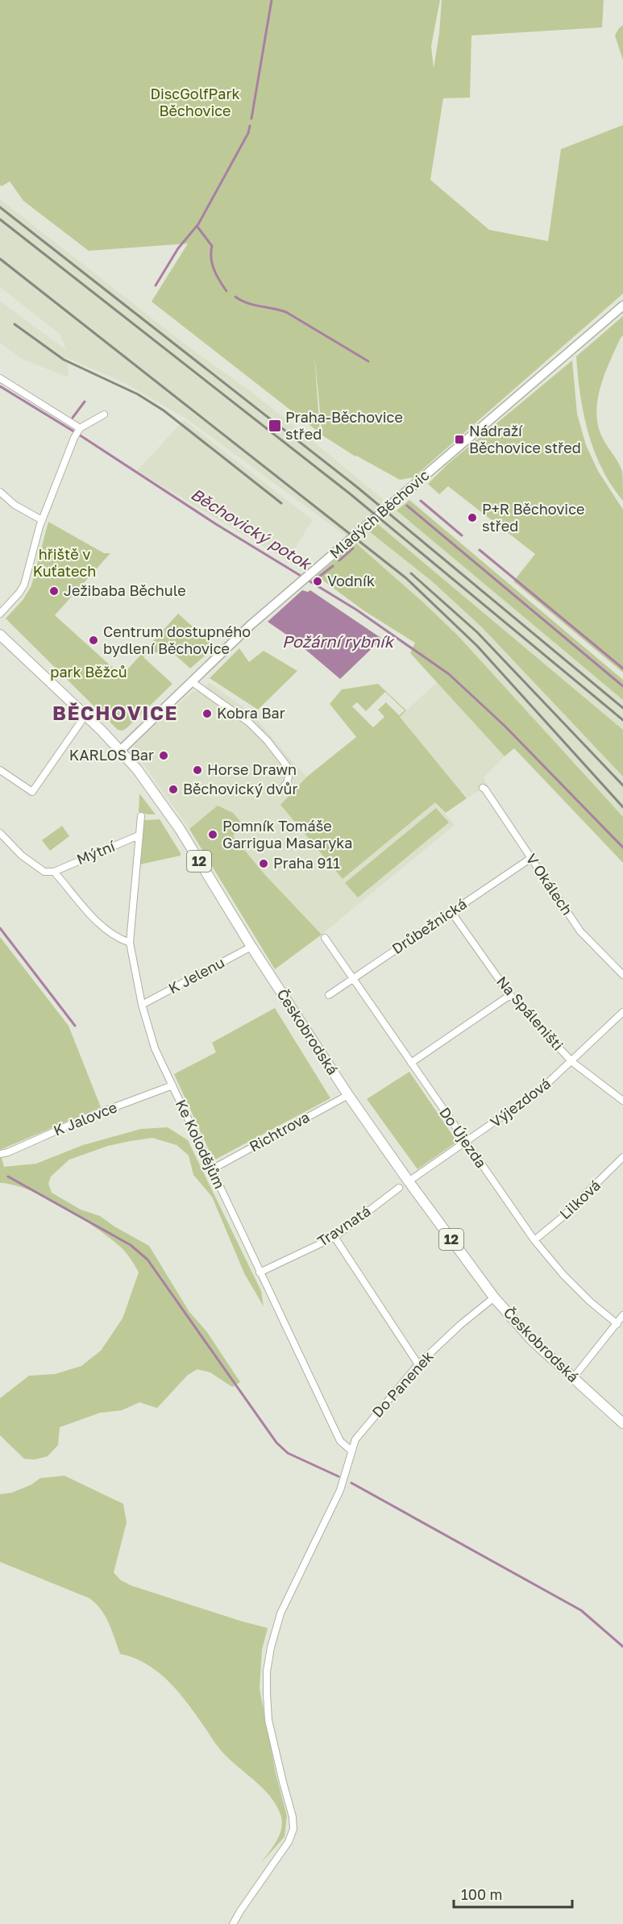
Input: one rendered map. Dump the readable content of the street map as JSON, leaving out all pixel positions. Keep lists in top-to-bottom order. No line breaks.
{"streets":{"main road":["12","Českobrodská"],"street":["Mladých Běchovic","Mýtní","V Okálech","Drůbežnická","K Jelenu","Na Spáleništi","Výjezdová","K Jalovce","Richtrova","Do Újezda","Ke Kolodějům","Lilková","Travnatá","Do Panenek"]},"crossings":[["Mladých Běchovic","Českobrodská"],["Mýtní","Ke Kolodějům"],["V Okálech","Drůbežnická"],["Drůbežnická","Na Spáleništi"],["Drůbežnická","Do Újezda"],["K Jelenu","Českobrodská"],["K Jelenu","Ke Kolodějům"],["Na Spáleništi","Výjezdová"],["Českobrodská","Výjezdová"],["Českobrodská","Richtrova"],["Českobrodská","Do Panenek"],["Výjezdová","Do Újezda"],["K Jalovce","Ke Kolodějům"],["Richtrova","Ke Kolodějům"],["Do Újezda","Lilková"],["Ke Kolodějům","Travnatá"],["Ke Kolodějům","Do Panenek"]],"districts":["BĚCHOVICE"],"water":["Běchovický potok","Požární rybník"],"parks":["DiscGolfPark Běchovice","hřiště v Kuťatech","park Běžců"],"places":{"transit":["Praha-Běchovice střed","Nádraží Běchovice střed"],"other":["P+R Běchovice střed","Vodník","Ježibaba Běchule","Centrum dostupného bydlení Běchovice","Kobra Bar","KARLOS Bar","Horse Drawn","Běchovický dvůr","Pomník Tomáše Garrigua Masaryka","Praha 911"]},"scale_bar":"100 m"}
